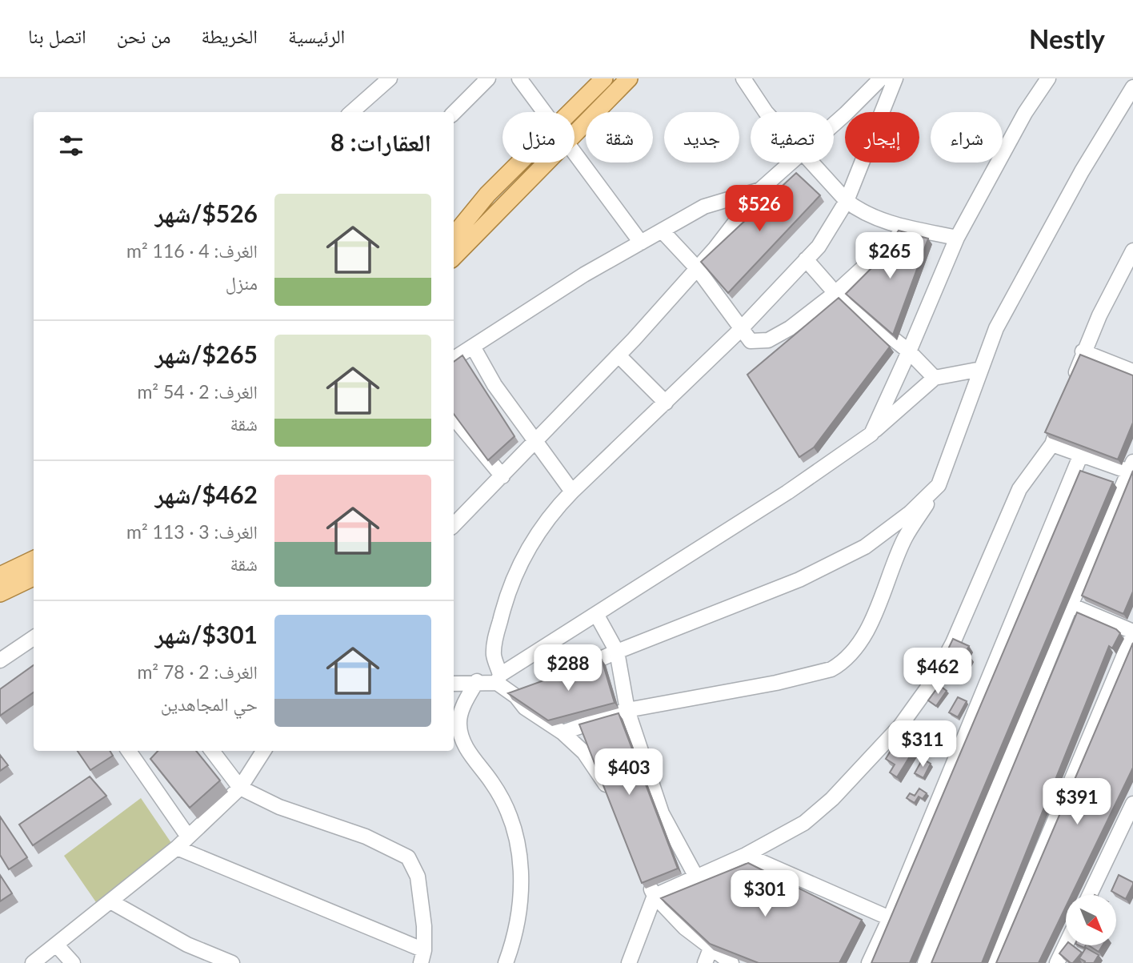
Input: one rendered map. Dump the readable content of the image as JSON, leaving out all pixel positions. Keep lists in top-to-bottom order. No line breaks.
{"north":"bottom right","page":{"header":"Nestly","nav":["الرئيسية","الخريطة","من نحن","اتصل بنا"],"chip":["شراء","إيجار","تصفية","جديد","شقة","منزل"],"heading":"العقارات: 8","list":[{"name":"$526/شهر","note":"الغرف: 4 · 116 m² · منزل"},{"name":"$265/شهر","note":"الغرف: 2 · 54 m² · شقة"},{"name":"$462/شهر","note":"الغرف: 3 · 113 m² · شقة"},{"name":"$301/شهر","note":"الغرف: 2 · 78 m² · حي المجاهدين"}],"price":["$526","$265","$288","$462","$311","$403","$391","$301"]}}
